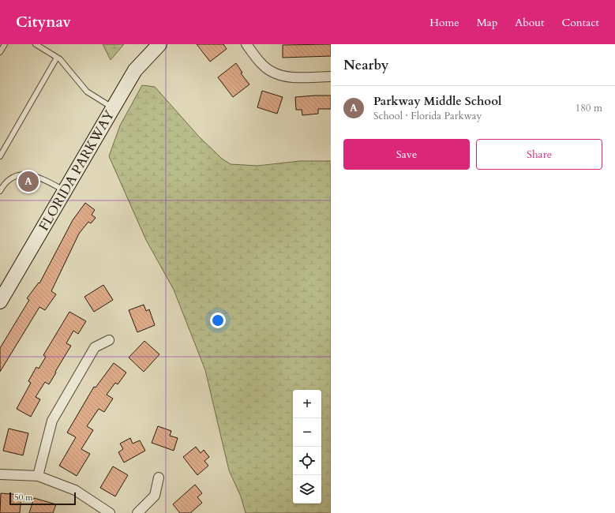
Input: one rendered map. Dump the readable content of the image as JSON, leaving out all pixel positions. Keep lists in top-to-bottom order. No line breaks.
{"streets":{"street":["FLORIDA PARKWAY"]},"scale_bar":"50 m","page":{"header":"Citynav","nav":["Home","Map","About","Contact"],"heading":"Nearby","list":[{"mark":"A","name":"Parkway Middle School","note":"School · Florida Parkway","value":"180 m"}],"buttons":["Save","Share"],"pins":"A","map_buttons":["+","−"],"scale":"50 m"}}
